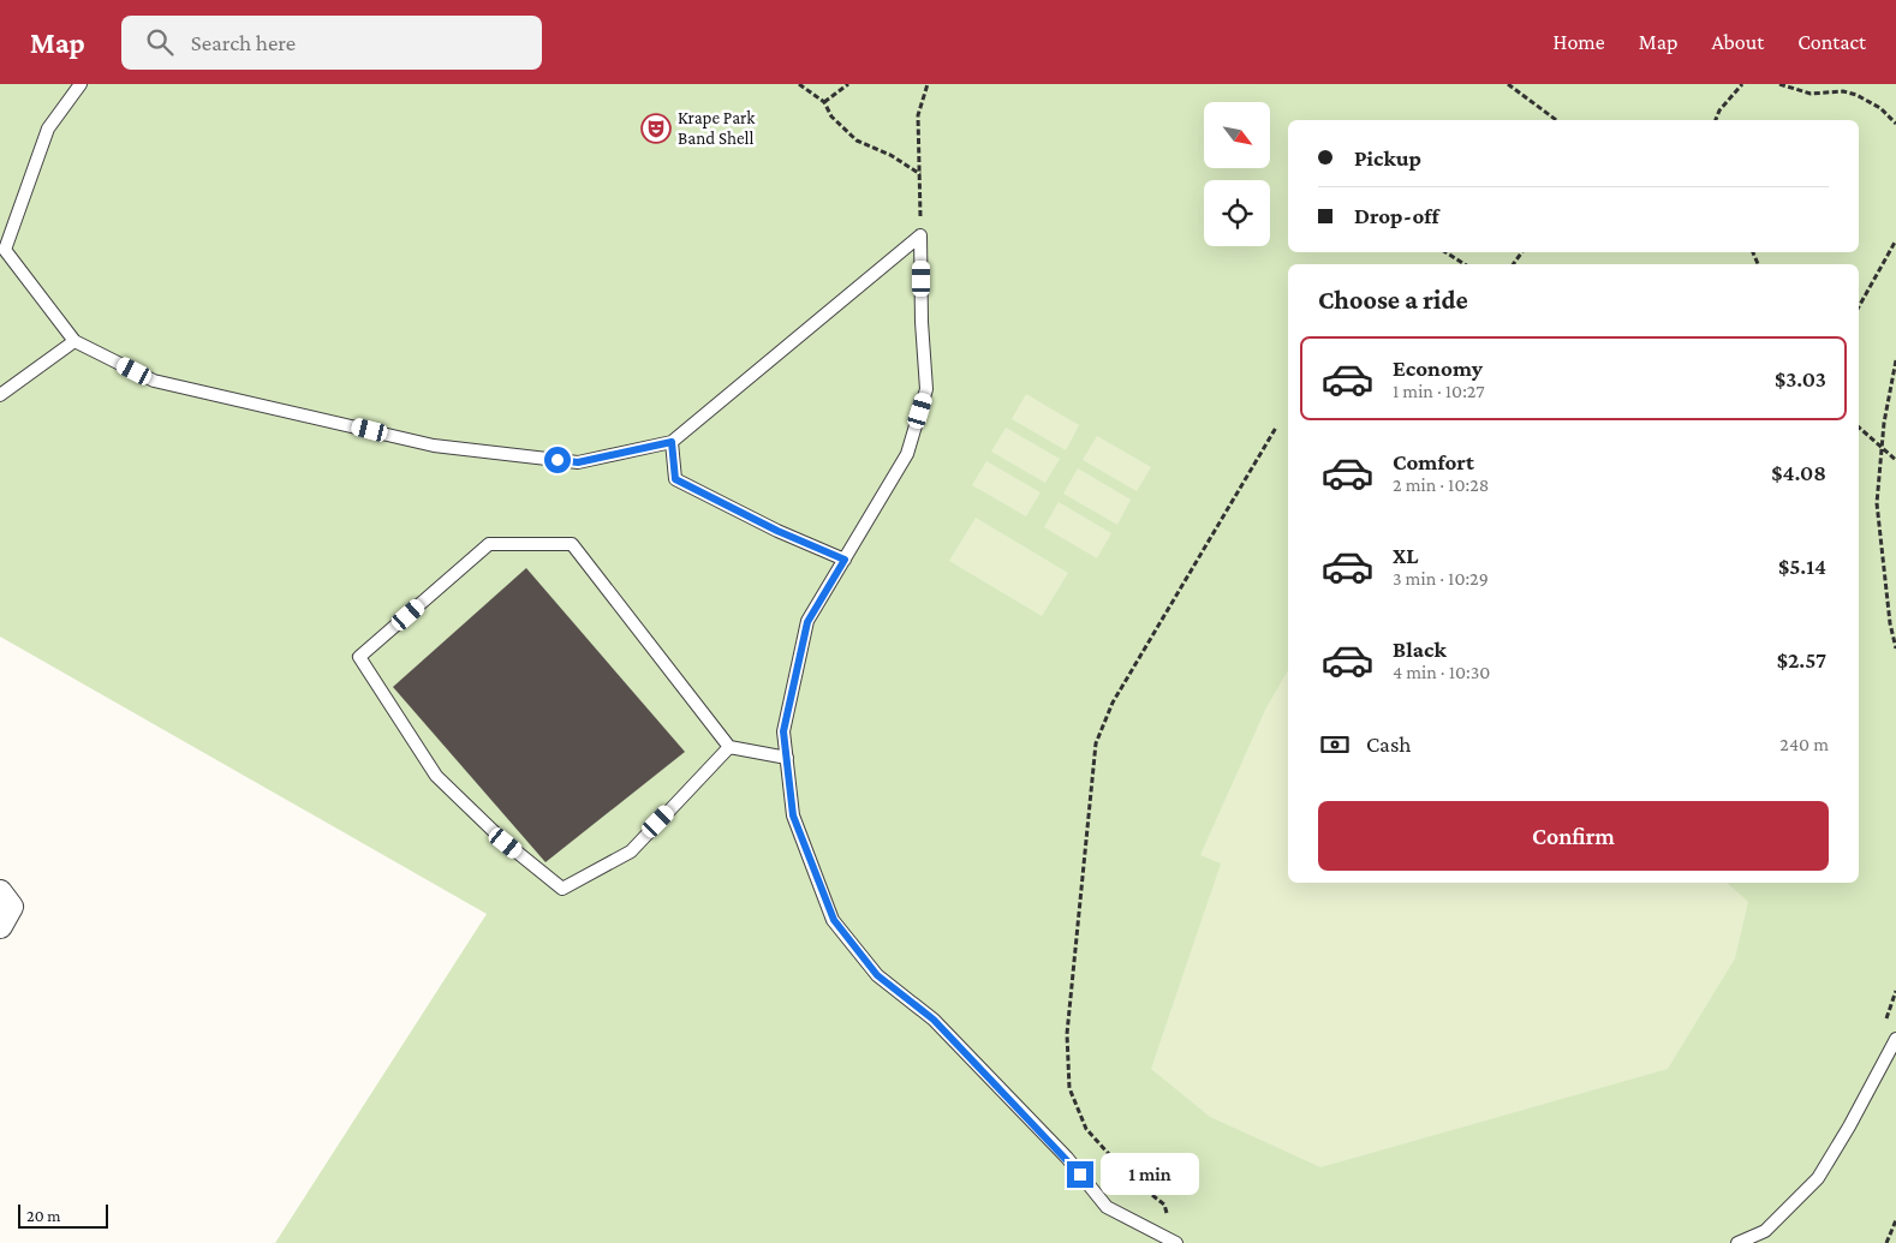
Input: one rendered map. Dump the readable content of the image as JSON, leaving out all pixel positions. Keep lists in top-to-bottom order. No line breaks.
{"places":{"theatre":["Krape Park Band Shell"]},"scale_bar":"20 m","north":"bottom right","page":{"header":"Map","search":"Search here","nav":["Home","Map","About","Contact"],"banner":["Pickup","Drop-off"],"heading":"Choose a ride","list":[{"name":"Economy","note":"1 min · 10:27","value":"$3.03"},{"name":"Comfort","note":"2 min · 10:28","value":"$4.08"},{"name":"XL","note":"3 min · 10:29","value":"$5.14"},{"name":"Black","note":"4 min · 10:30","value":"$2.57"}],"pay":["Cash","240 m"],"buttons":"Confirm","bubble":"1 min","scale":"20 m"}}
